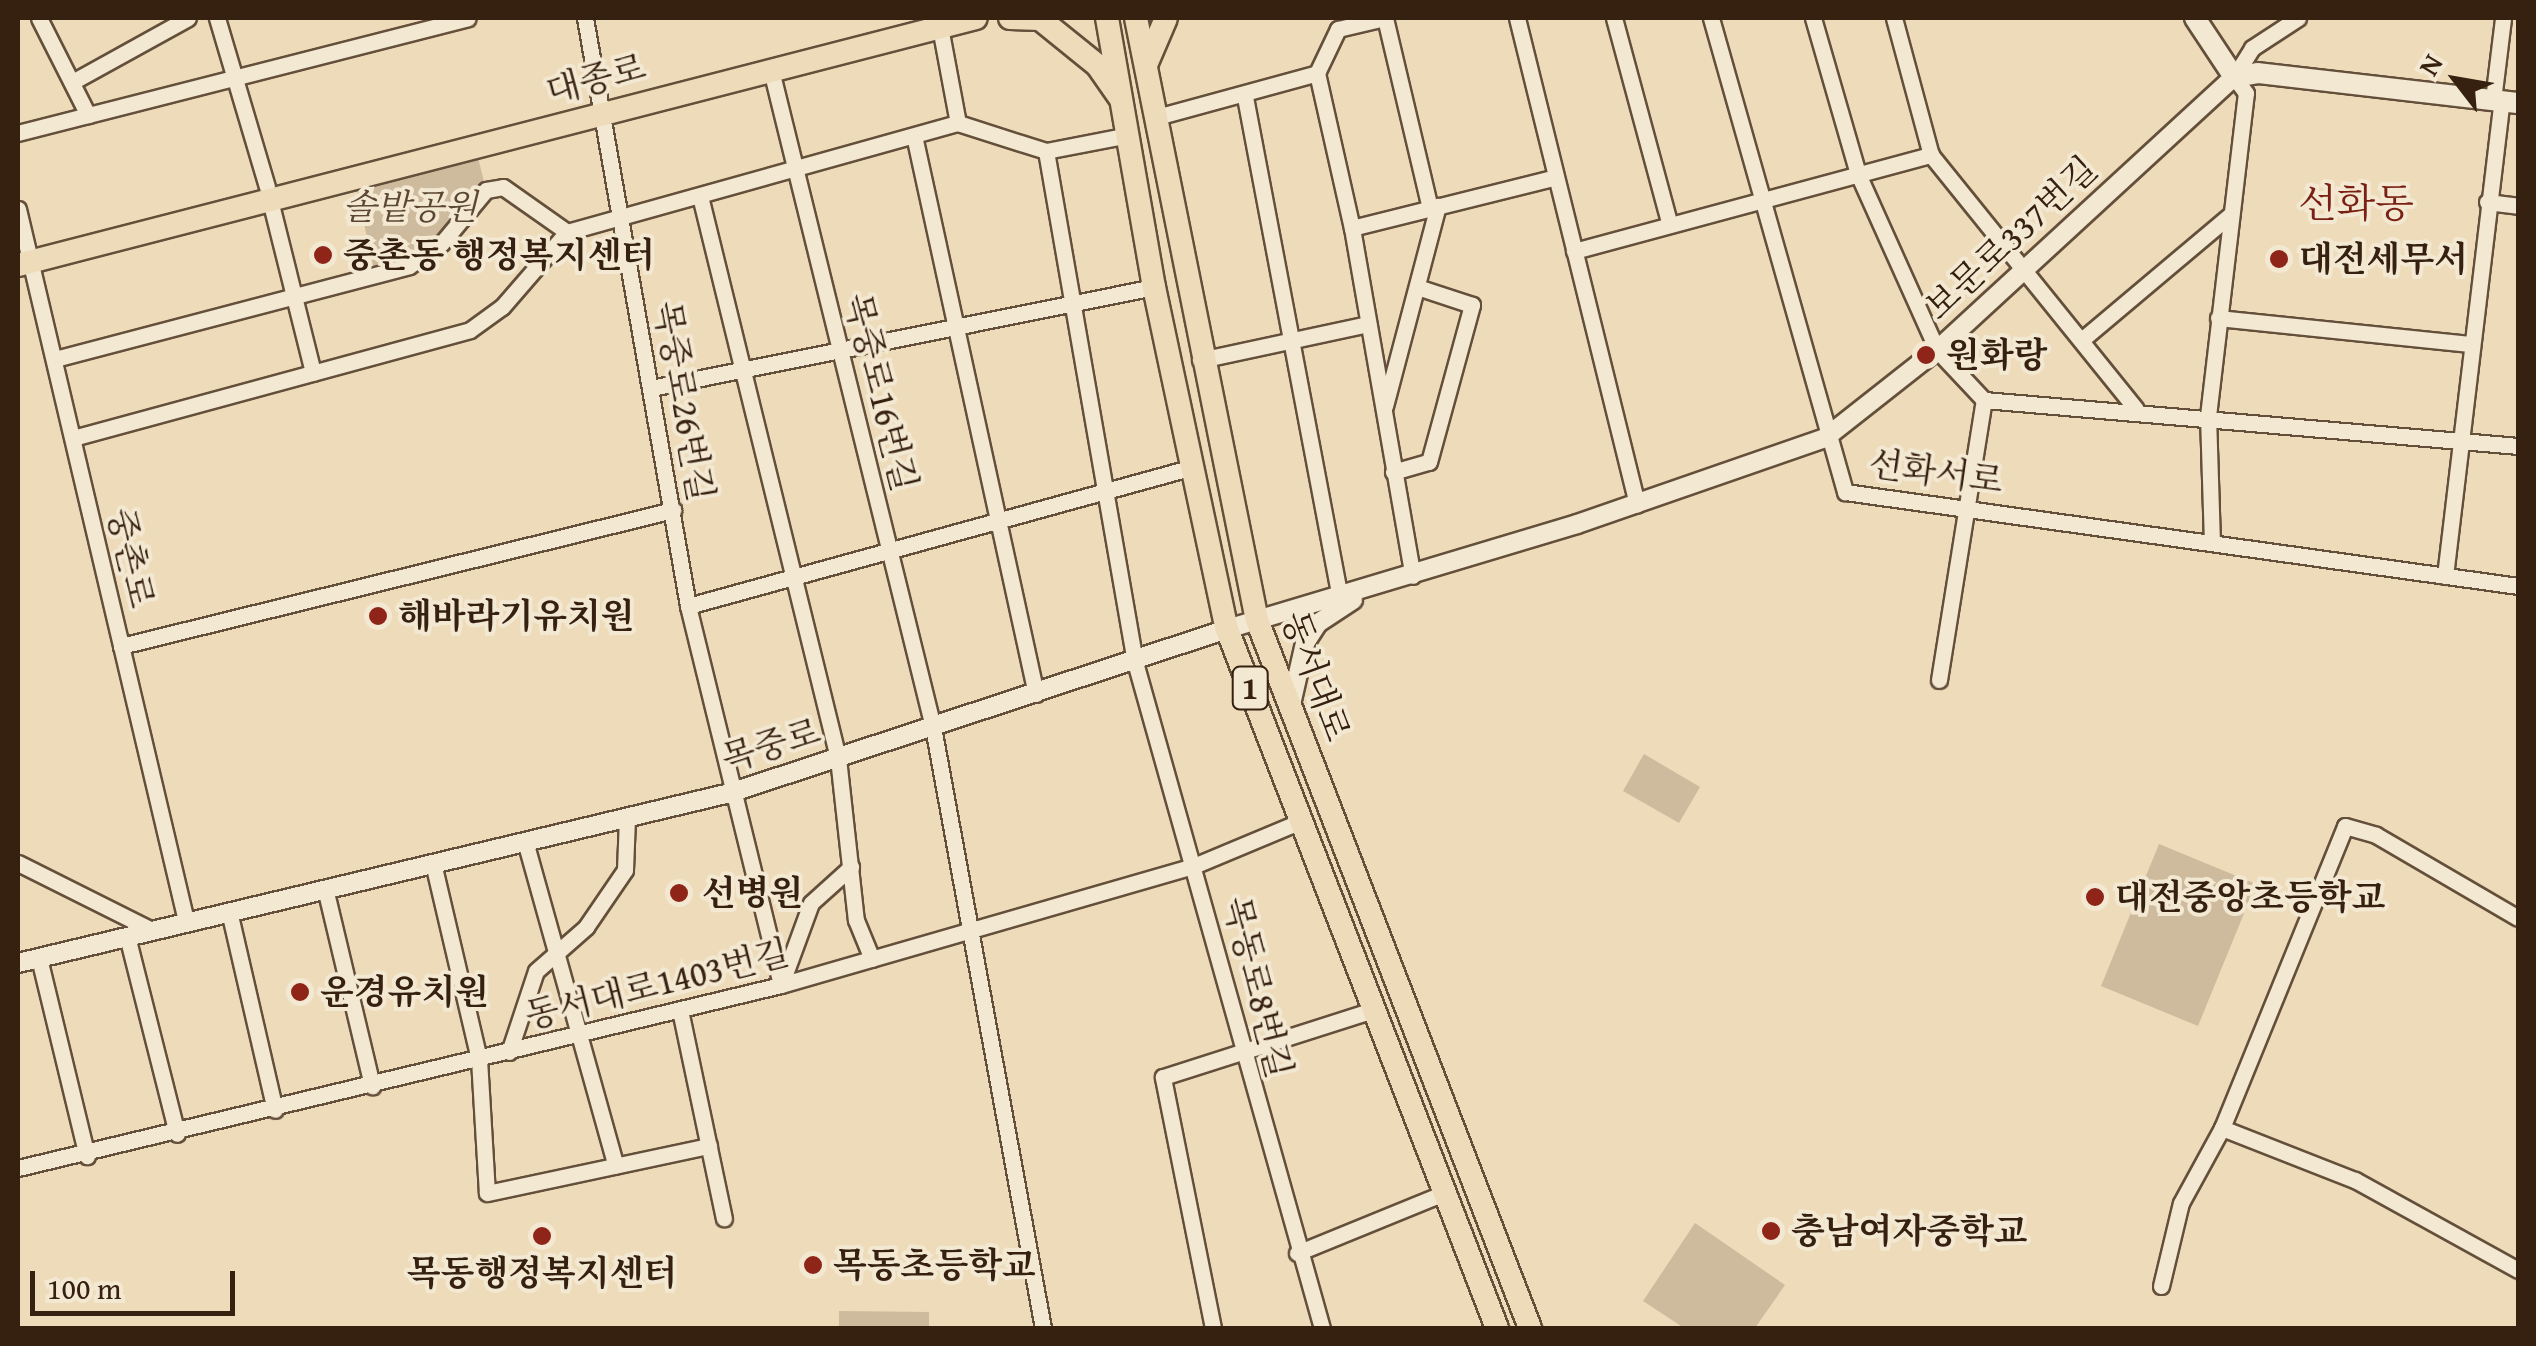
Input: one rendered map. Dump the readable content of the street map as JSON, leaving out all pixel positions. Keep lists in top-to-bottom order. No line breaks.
{"streets":{"main road":["대종로","동서대로","1"],"street":["보문로337번길","목중로16번길","목중로26번길","선화서로","중촌로","목중로","동서대로1403번길","목동로8번길"]},"crossings":[["대종로","목중로16번길"],["대종로","목중로26번길"],["대종로","중촌로"],["보문로337번길","선화서로"],["목중로16번길","목중로"],["목중로16번길","동서대로1403번길"],["목중로26번길","목중로"],["목중로26번길","동서대로1403번길"],["선화서로","동서대로"],["선화서로","목중로"],["중촌로","목중로"],["동서대로","목중로"],["동서대로","동서대로1403번길"],["목중로","목동로8번길"],["동서대로1403번길","목동로8번길"]],"districts":["선화동"],"parks":["솔밭공원"],"places":["중촌동 행정복지센터","대전세무서","원화랑","해바라기유치원","선병원","대전중앙초등학교","운경유치원","충남여자중학교","목동행정복지센터","목동초등학교"],"scale_bar":"100 m","north":"top left"}
